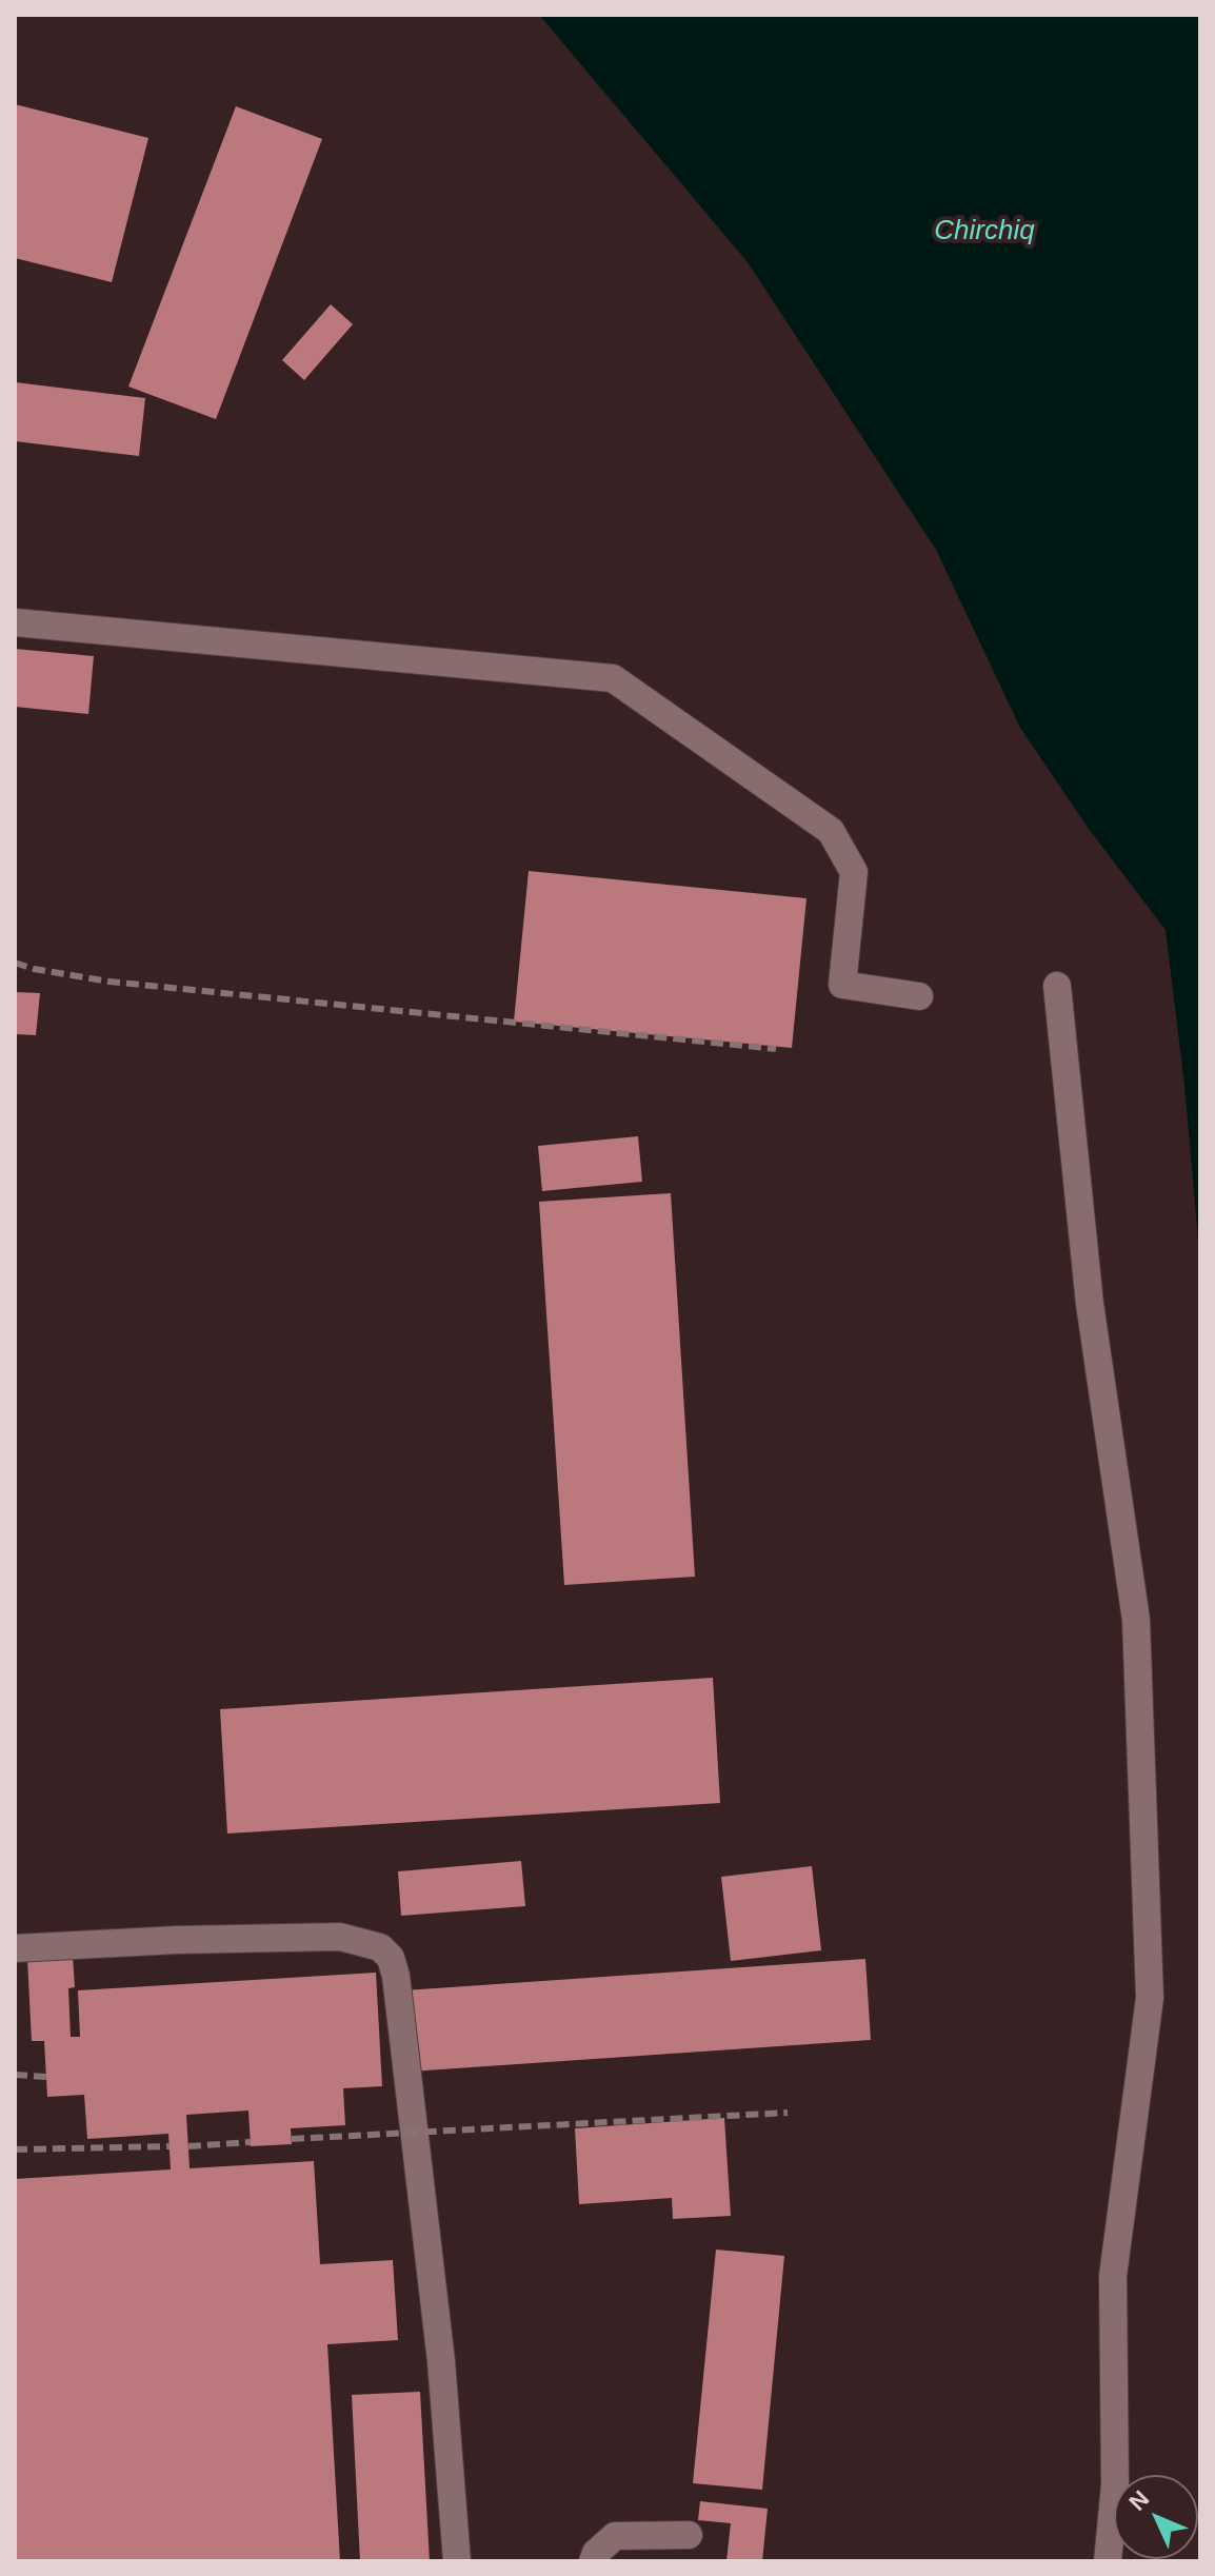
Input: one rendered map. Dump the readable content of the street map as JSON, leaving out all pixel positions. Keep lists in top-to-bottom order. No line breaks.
{"water":["Chirchiq"],"north":"top left"}
